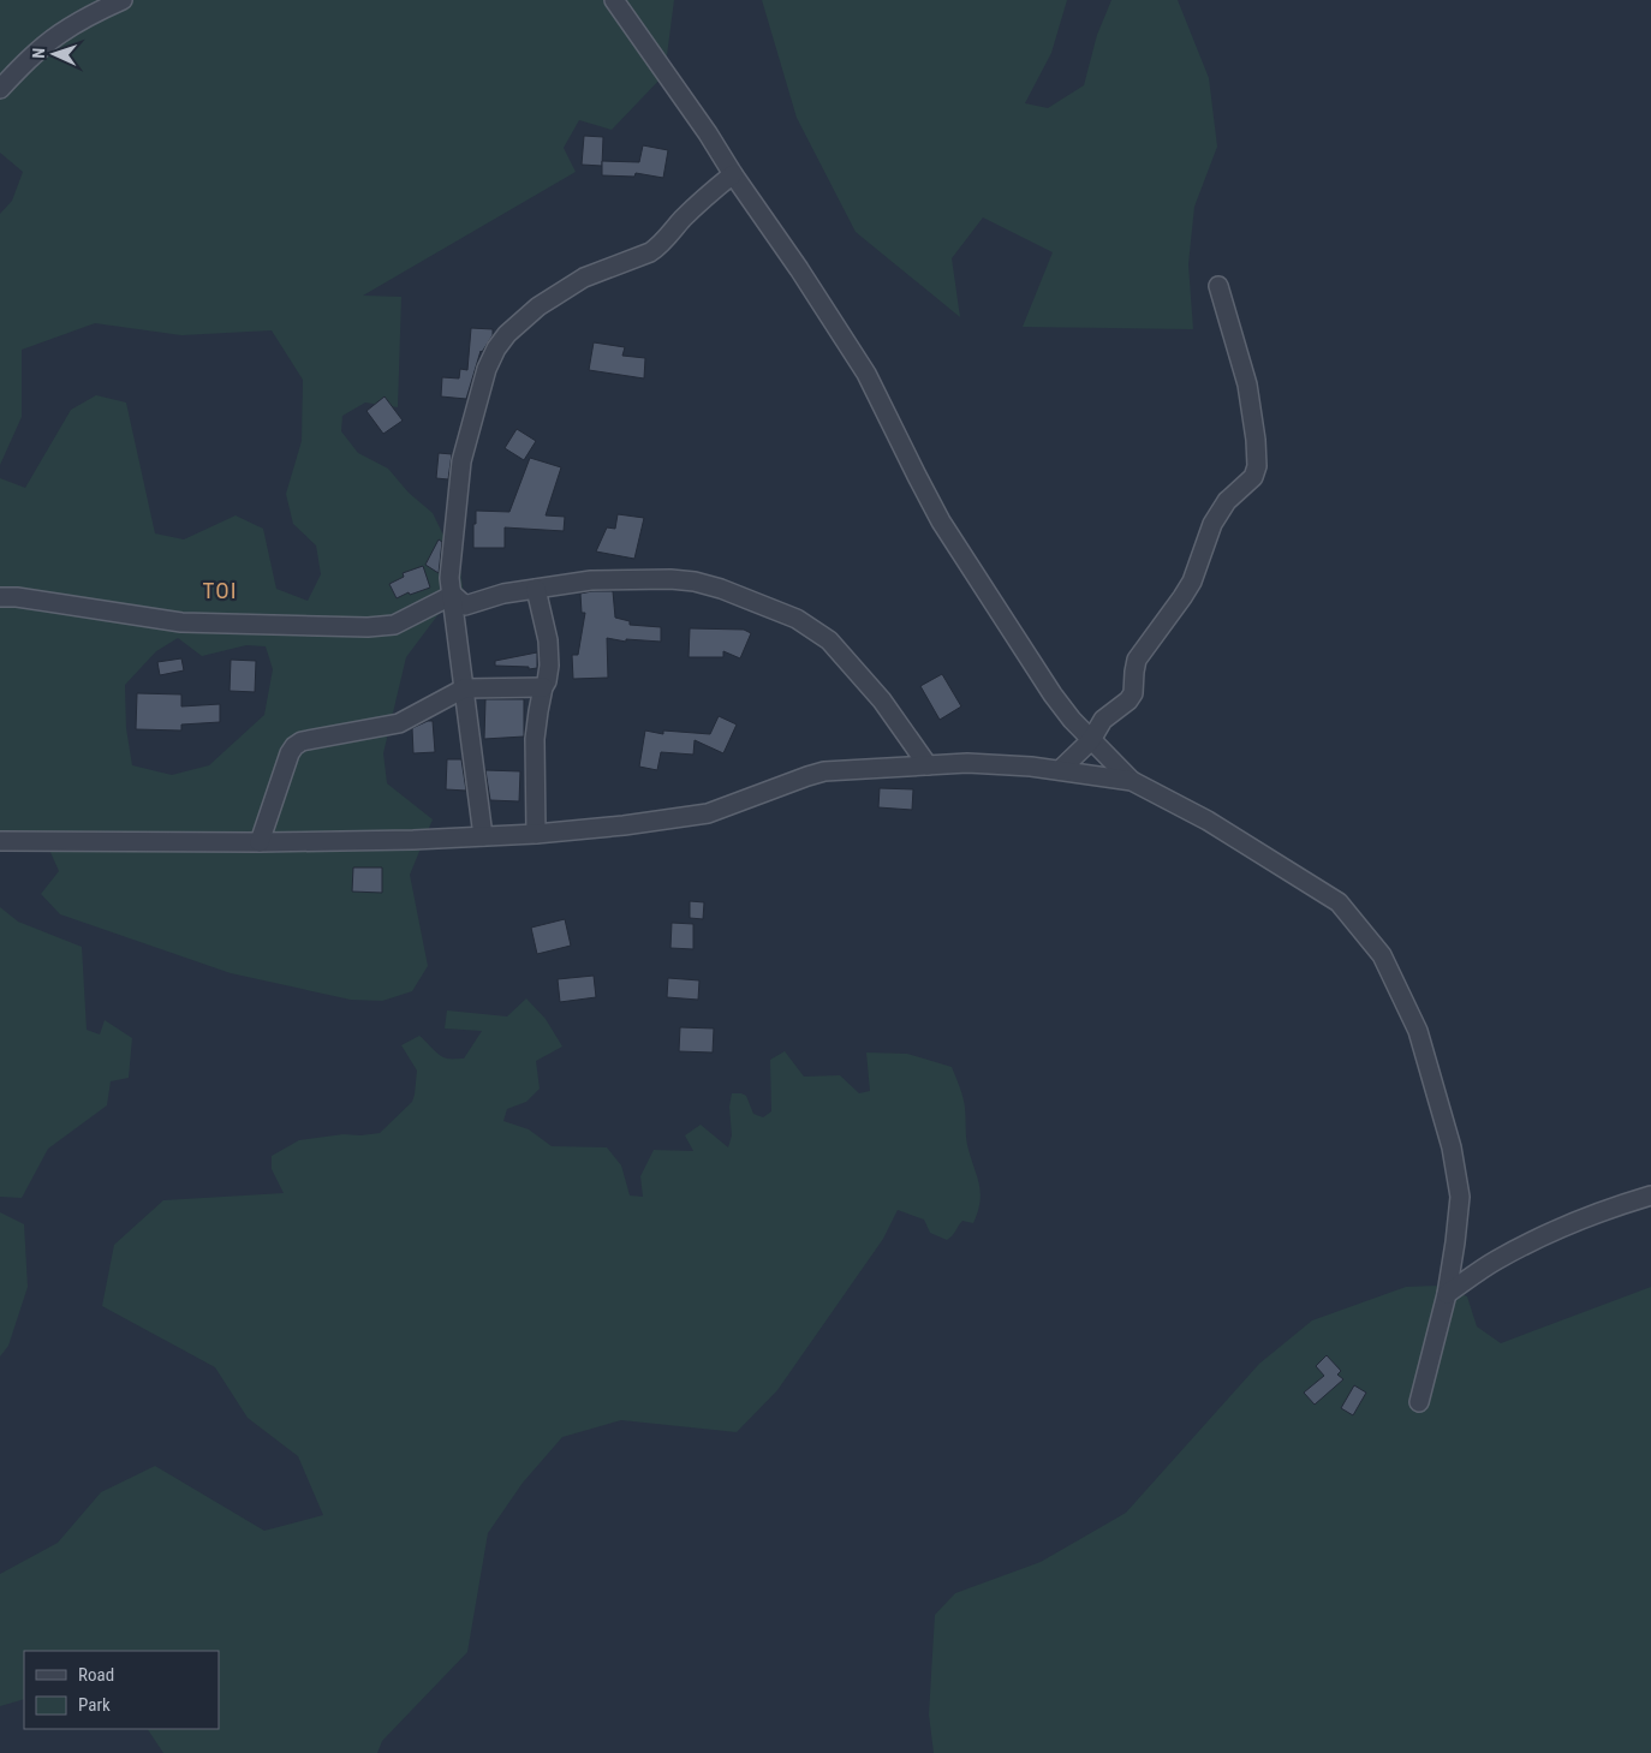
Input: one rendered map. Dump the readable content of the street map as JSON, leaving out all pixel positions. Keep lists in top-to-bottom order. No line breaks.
{"districts":["TOI"],"legend":["Road","Park"],"north":"left"}
